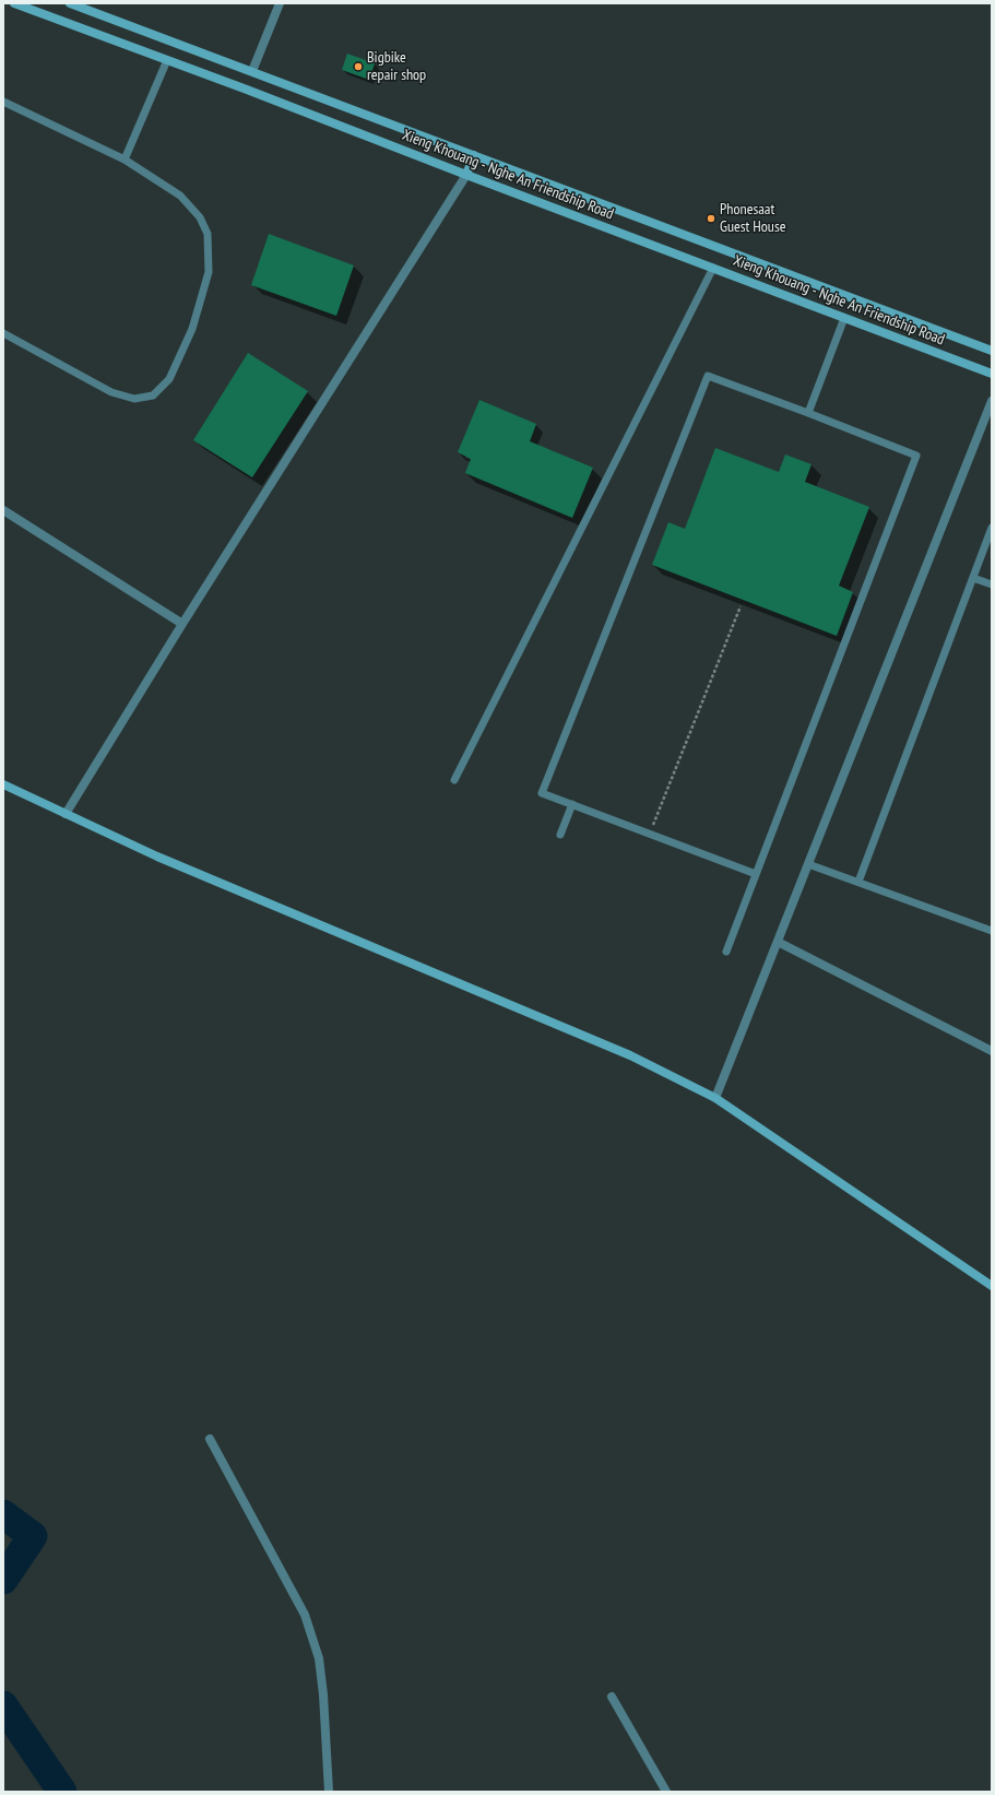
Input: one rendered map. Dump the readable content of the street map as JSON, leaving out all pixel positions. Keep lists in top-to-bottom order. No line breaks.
{"streets":{"street":["Xieng Khouang - Nghe An Friendship Road"]},"places":["Bigbike repair shop","Phonesaat Guest House"]}
